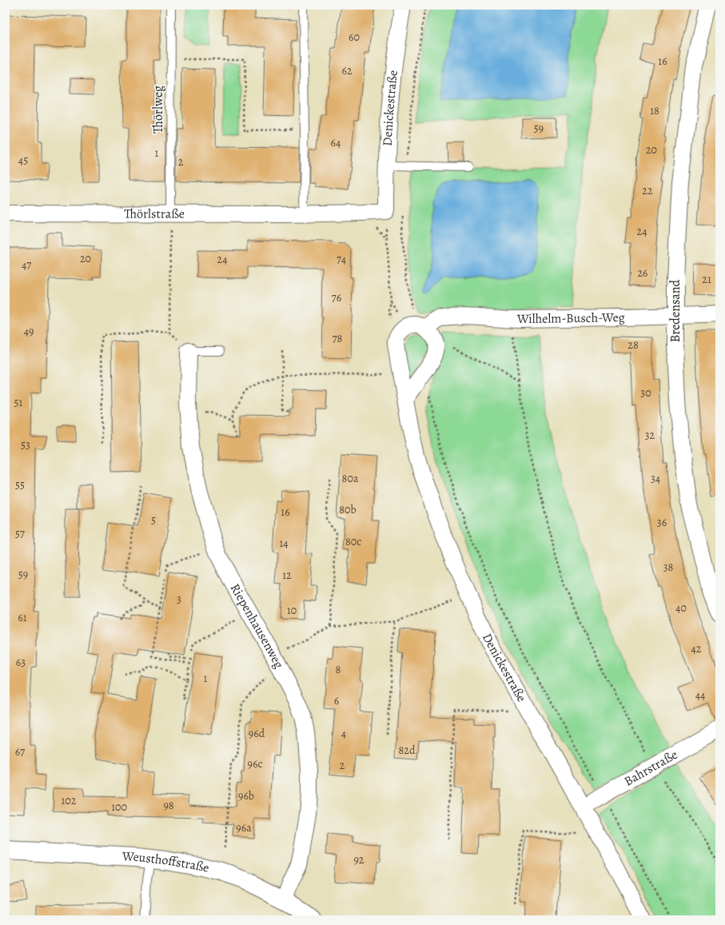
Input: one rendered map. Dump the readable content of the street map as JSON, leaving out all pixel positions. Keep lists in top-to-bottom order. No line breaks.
{"streets":{"street":["Denickestraße","Thörlstraße","Bredensand","Wilhelm-Busch-Weg","Riepenhausenweg","Bahrstraße","Weusthoffstraße"],"lane":["Thörlweg"]},"crossings":[["Denickestraße","Thörlstraße"],["Denickestraße","Wilhelm-Busch-Weg"],["Denickestraße","Bahrstraße"],["Thörlweg","Thörlstraße"],["Bredensand","Wilhelm-Busch-Weg"],["Riepenhausenweg","Weusthoffstraße"]],"house_numbers":["60","16","62","18","59","64","20","1","45","2","22","24","20","24","74","47","26","21","76","49","78","28","30","51","32","53","80a","34","55","80b","16","5","36","57","80c","14","38","59","12","3","40","10","61","42","63","8","1","44","6","96d","4","82d","67","96c","2","96b","102","98","100","96a","92"]}
